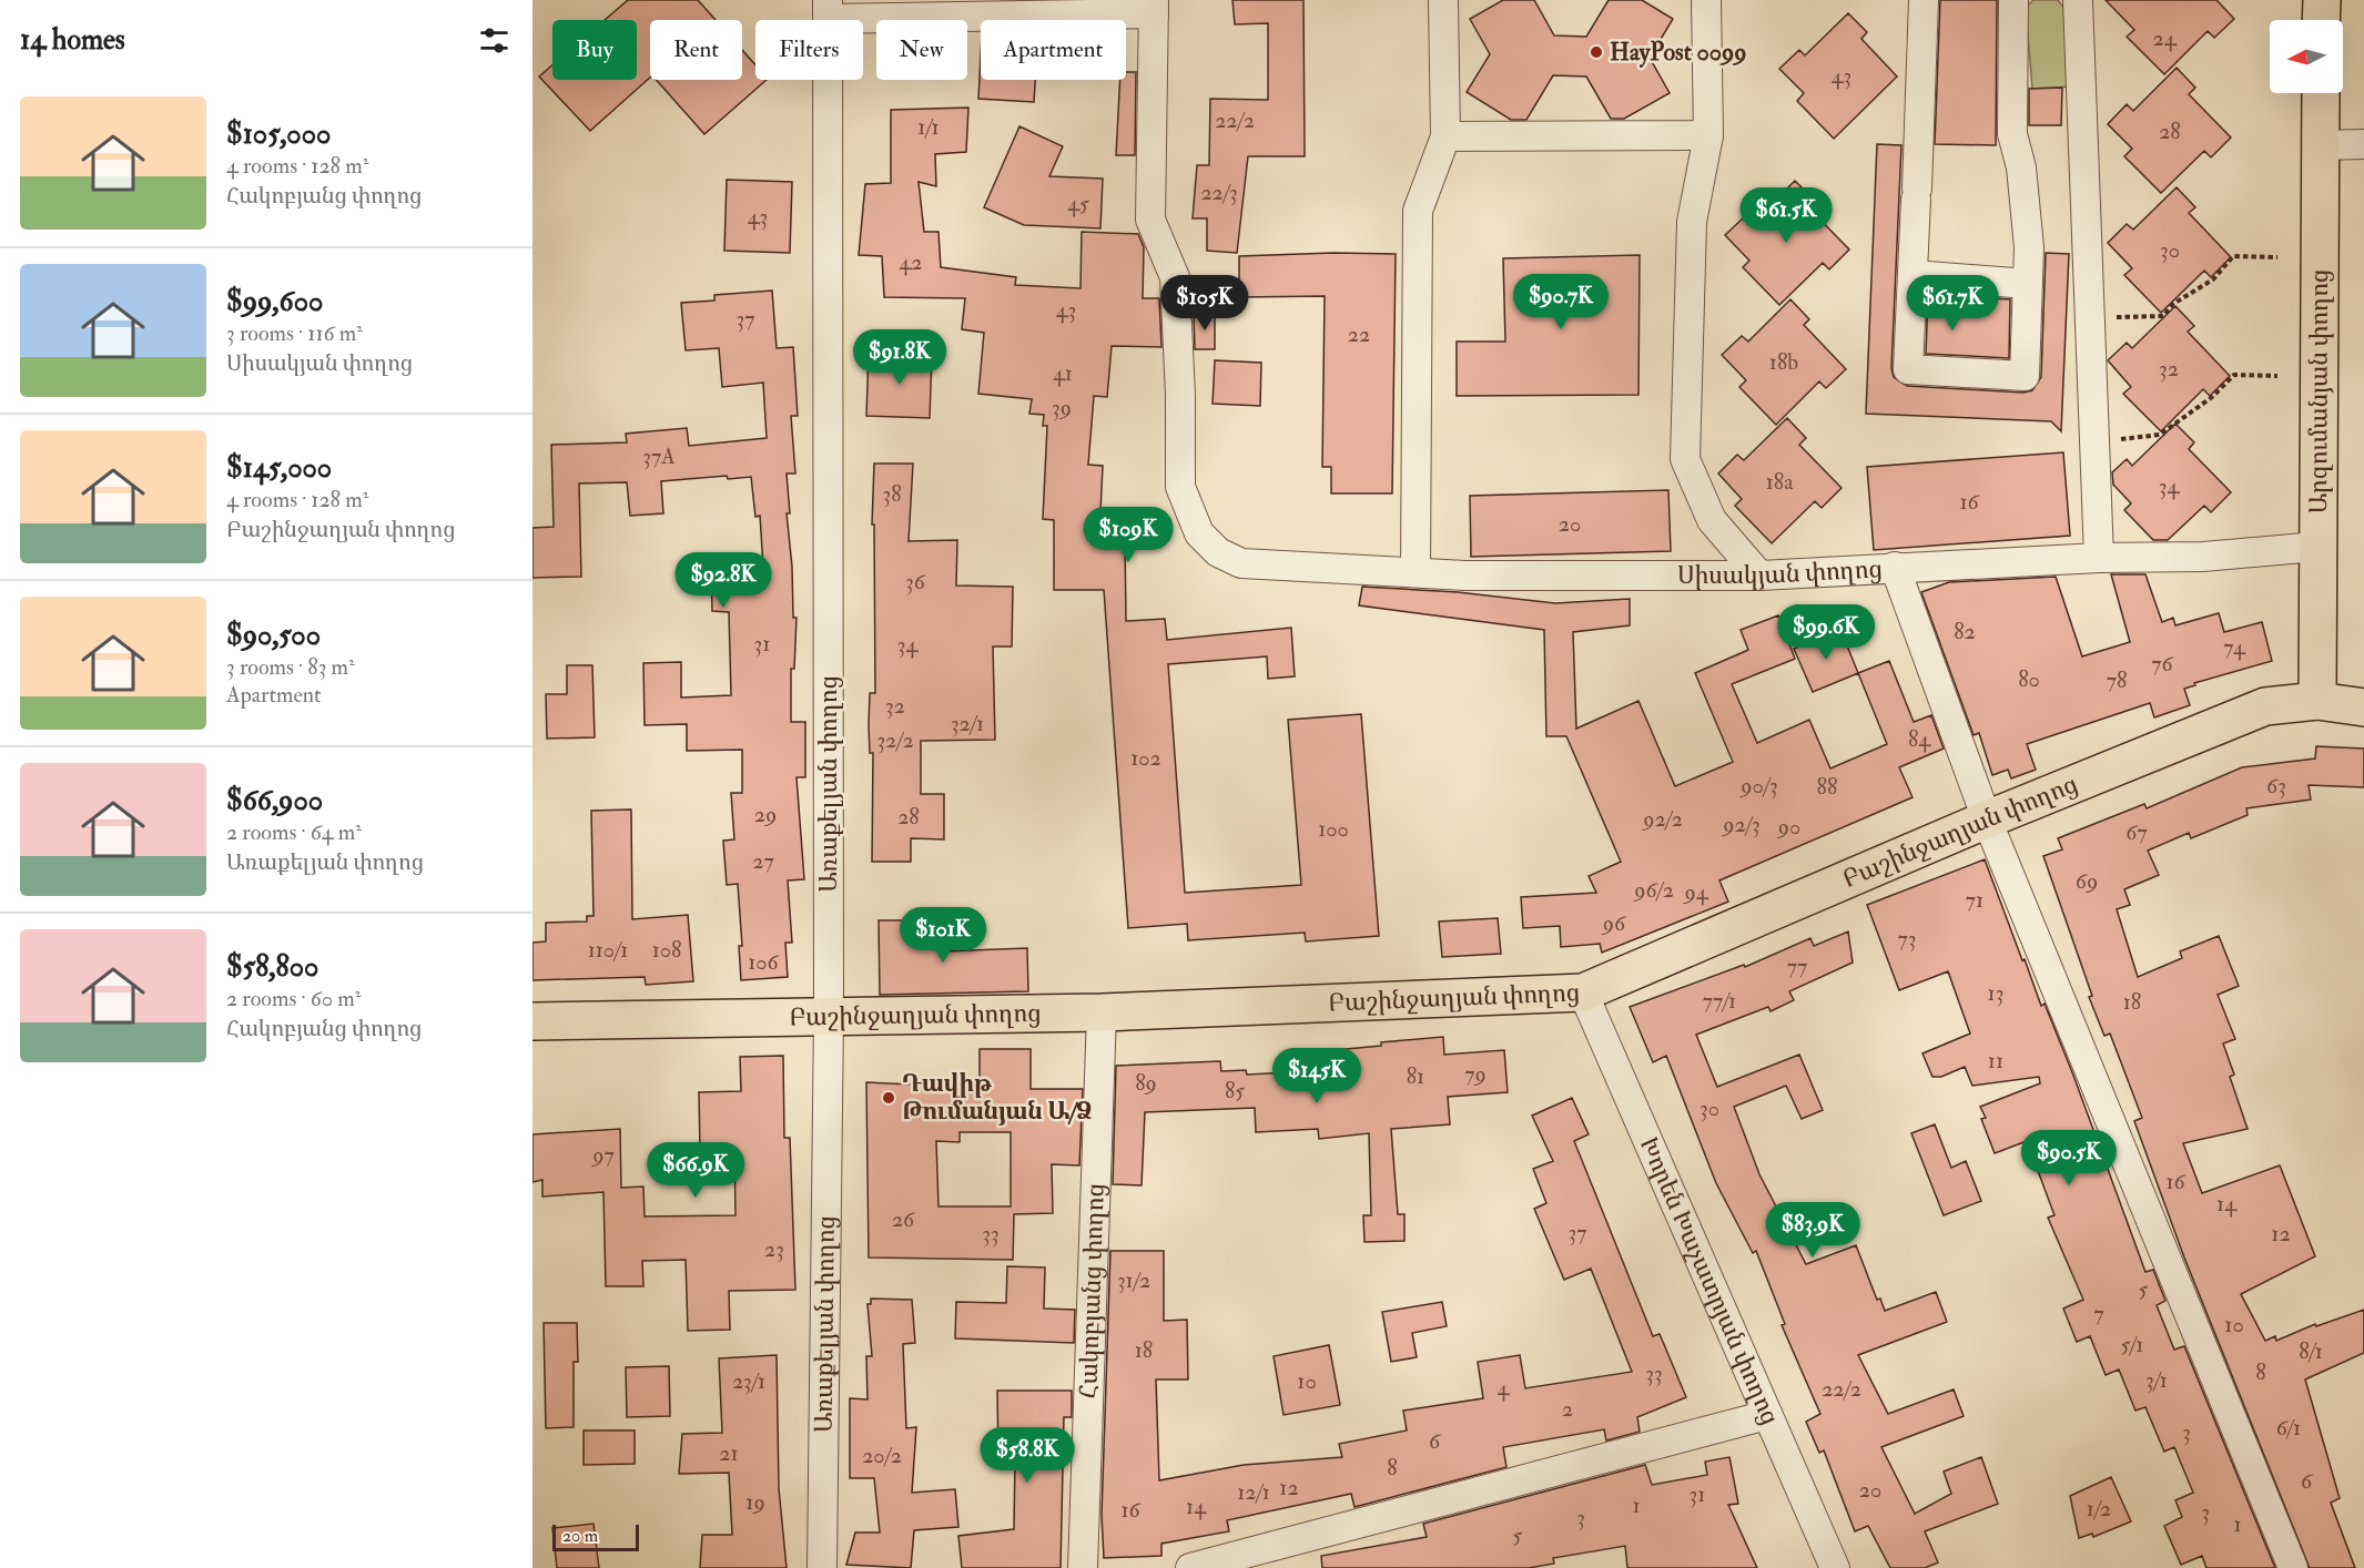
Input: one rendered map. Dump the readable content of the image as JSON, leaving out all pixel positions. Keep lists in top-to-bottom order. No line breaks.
{"streets":{"main road":["Արզումանյան փողոց","Բաշինջաղյան փողոց"],"street":["Սիսակյան փողոց","Առաքելյան փողոց","Խորեն Խաչատրյան փողոց","Հակոբյանց փողոց"]},"crossings":[["Արզումանյան փողոց","Սիսակյան փողոց"],["Արզումանյան փողոց","Բաշինջաղյան փողոց"],["Առաքելյան փողոց","Բաշինջաղյան փողոց"],["Բաշինջաղյան փողոց","Խորեն Խաչատրյան փողոց"],["Բաշինջաղյան փողոց","Հակոբյանց փողոց"]],"places":["HayPost 0099","Դավիթ Թումանյան Ա/Ձ"],"house_numbers":["24","43","22/2","1/1","28","22/3","45","43","30","42","43","37","22","18b","32","41","39","37A","18a","34","38","16","20","36","82","31","34","74","76","80","78","32","32/1","84","32/2","102","90/3","63","88","29","28","92/2","92/3","90","100","67","27","69","96/2","94","71","96","73","110/1","108","106","77","13","77/1","18","11","79","81","89","85","30","97","16","14","26","37","33","12","23","31/2","5","7","10","5/1","18","8/1","8","33","3/1","23/1","10","4","22/2","2","6/1","3","6","21","20/2","8","6","12","20","12/1","31","19","1","14","1/2","16","3","3","1","5"],"scale_bar":"20 m","north":"left","page":{"heading":"14 homes","chip":["Buy","Rent","Filters","New","Apartment"],"list":[{"name":"$105,000","note":"4 rooms · 128 m² · Հակոբյանց փողոց"},{"name":"$99,600","note":"3 rooms · 116 m² · Սիսակյան փողոց"},{"name":"$145,000","note":"4 rooms · 128 m² · Բաշինջաղյան փողոց"},{"name":"$90,500","note":"3 rooms · 83 m² · Apartment"},{"name":"$66,900","note":"2 rooms · 64 m² · Առաքելյան փողոց"},{"name":"$58,800","note":"2 rooms · 60 m² · Հակոբյանց փողոց"}],"price":["$61.5K","$90.7K","$105K","$61.7K","$91.8K","$109K","$92.8K","$99.6K","$101K","$145K","$90.5K","$66.9K","$83.9K","$58.8K"],"scale":"20 m"}}
